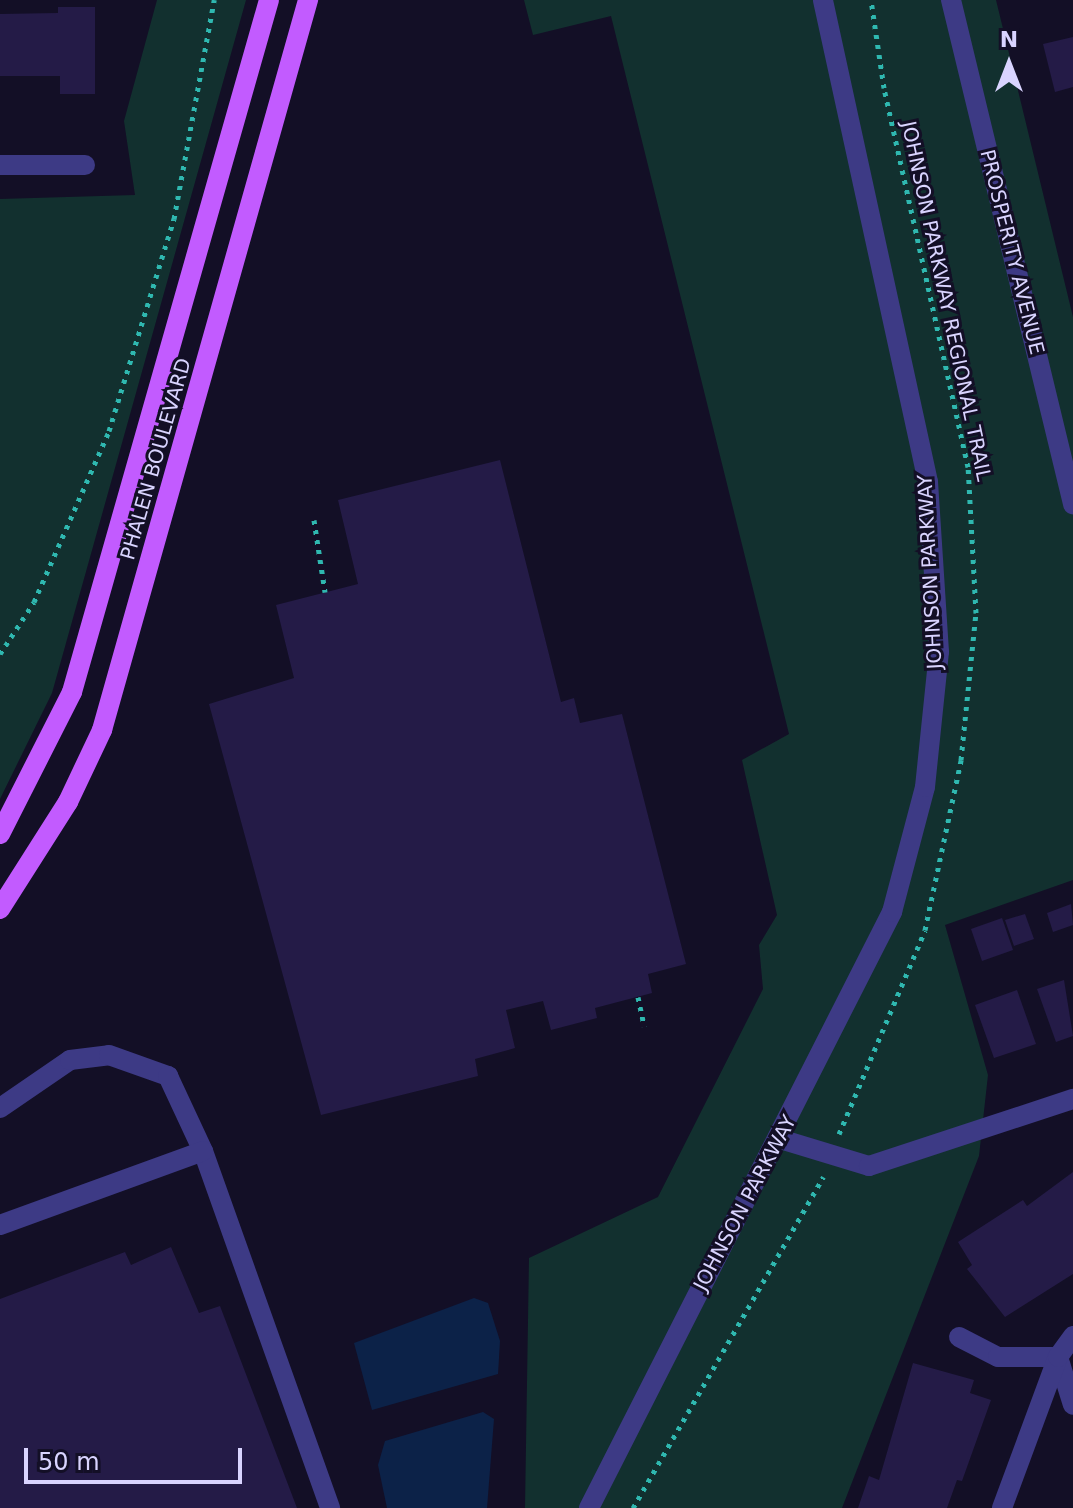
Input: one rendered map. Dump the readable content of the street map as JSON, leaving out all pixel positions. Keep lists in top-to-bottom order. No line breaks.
{"streets":{"main road":["PHALEN BOULEVARD"],"street":["PROSPERITY AVENUE","JOHNSON PARKWAY"],"path":["JOHNSON PARKWAY REGIONAL TRAIL"]},"scale_bar":"50 m","north":"top"}
